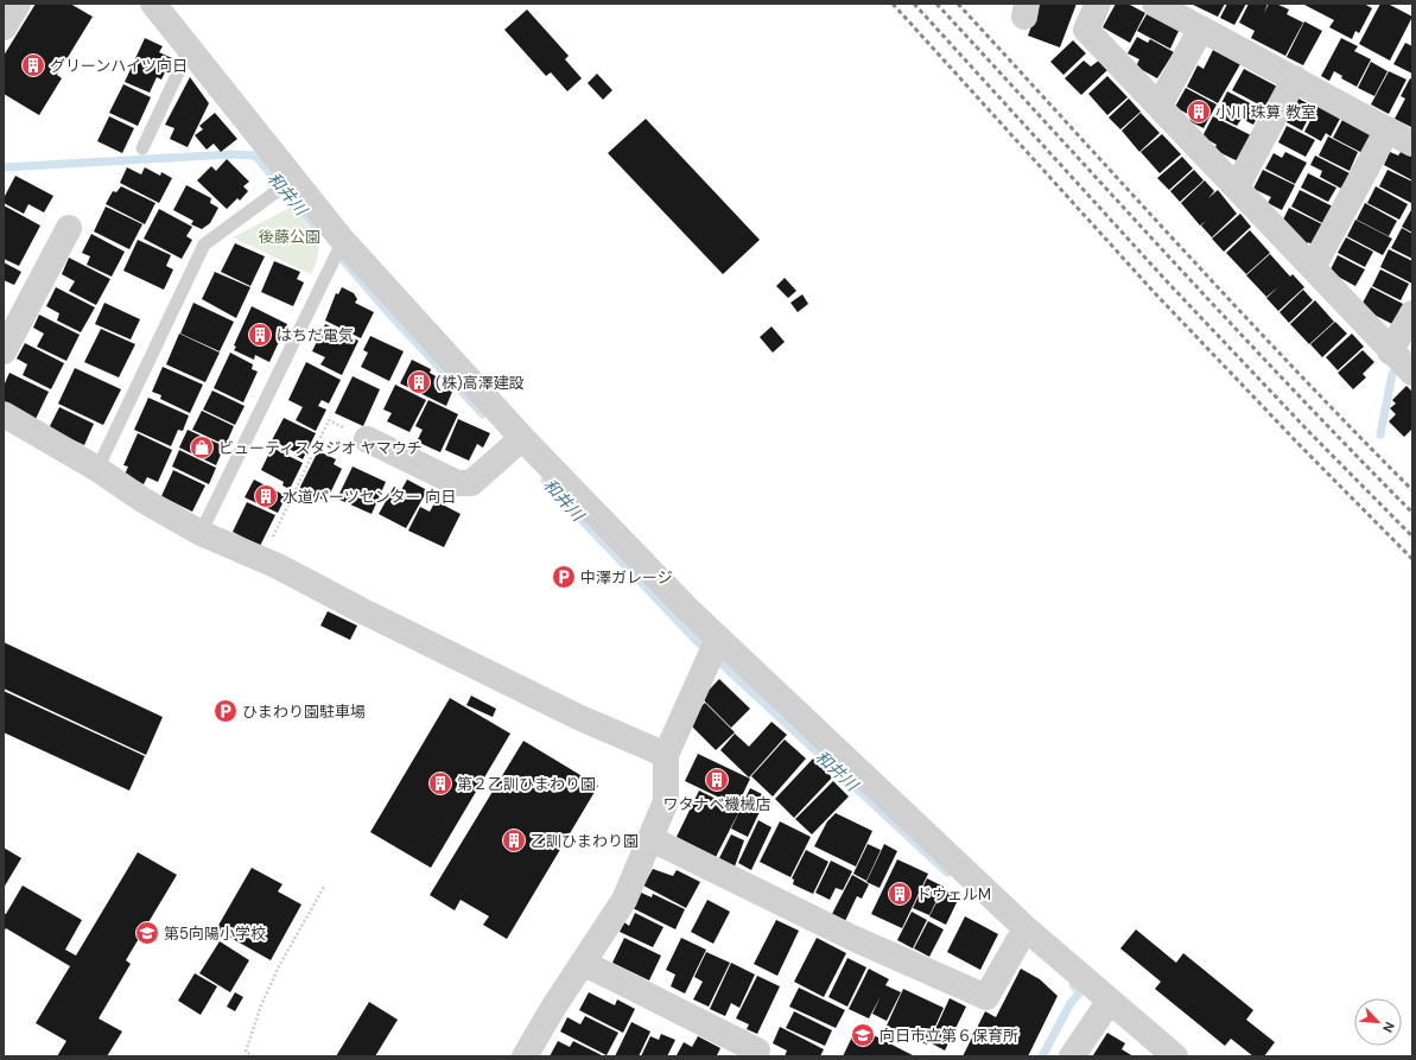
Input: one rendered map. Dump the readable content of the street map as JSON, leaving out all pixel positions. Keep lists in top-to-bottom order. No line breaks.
{"water":["和井川"],"parks":["後藤公園"],"places":{"building":["グリーンハイツ向日","小川 珠算 教室","はちだ電気","(株)高澤建設","水道パーツセンター 向日","ワタナベ機械店","第２乙訓ひまわり園","乙訓ひまわり園","ドウェルM"],"shop":["ビューティスタジオ ヤマウチ"],"parking":["中澤ガレージ","ひまわり園駐車場"],"school or university":["第5向陽小学校","向日市立第６保育所"]},"north":"bottom right"}
